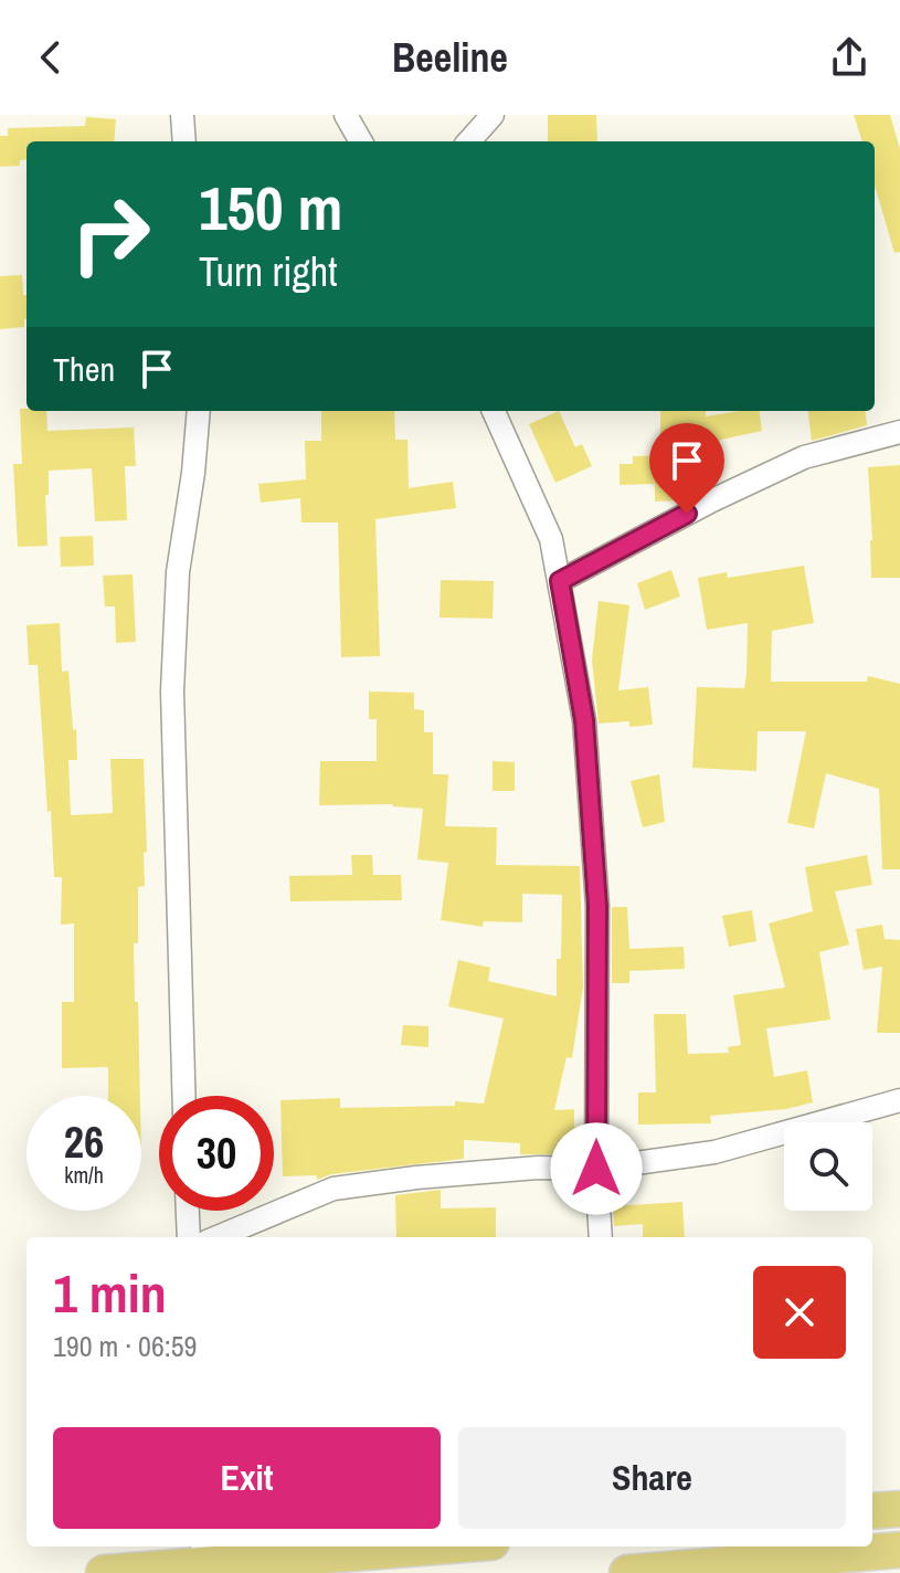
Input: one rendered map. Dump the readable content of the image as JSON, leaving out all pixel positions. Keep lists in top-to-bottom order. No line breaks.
{"page":{"header":"Beeline","turn":["150 m","Turn right"],"then":"Then","speed":"26 km/h","limit":"30","heading":["1 min","190 m · 06:59"],"buttons":["Exit","Share"]}}
